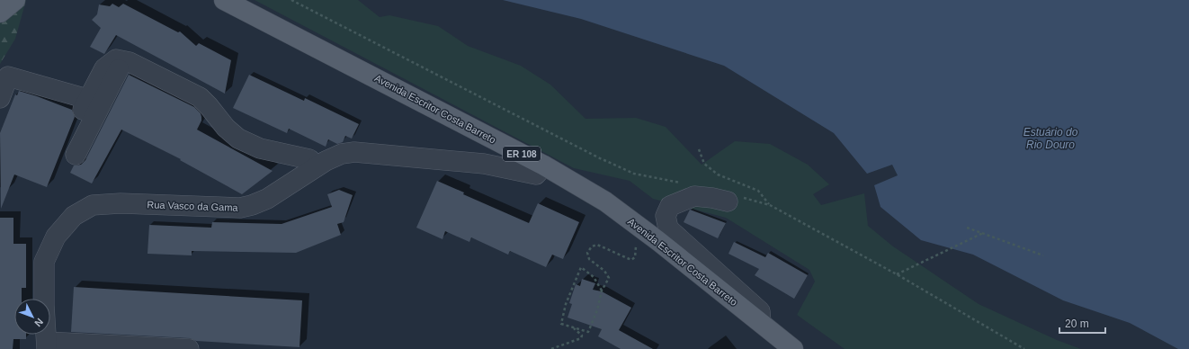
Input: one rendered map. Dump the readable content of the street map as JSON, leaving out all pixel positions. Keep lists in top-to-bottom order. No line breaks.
{"streets":{"main road":["Avenida Escritor Costa Barreto","ER 108"],"street":["Rua Vasco da Gama"]},"crossings":[["Avenida Escritor Costa Barreto","Rua Vasco da Gama"]],"water":["Estuário do Rio Douro"],"scale_bar":"20 m","north":"bottom right"}
